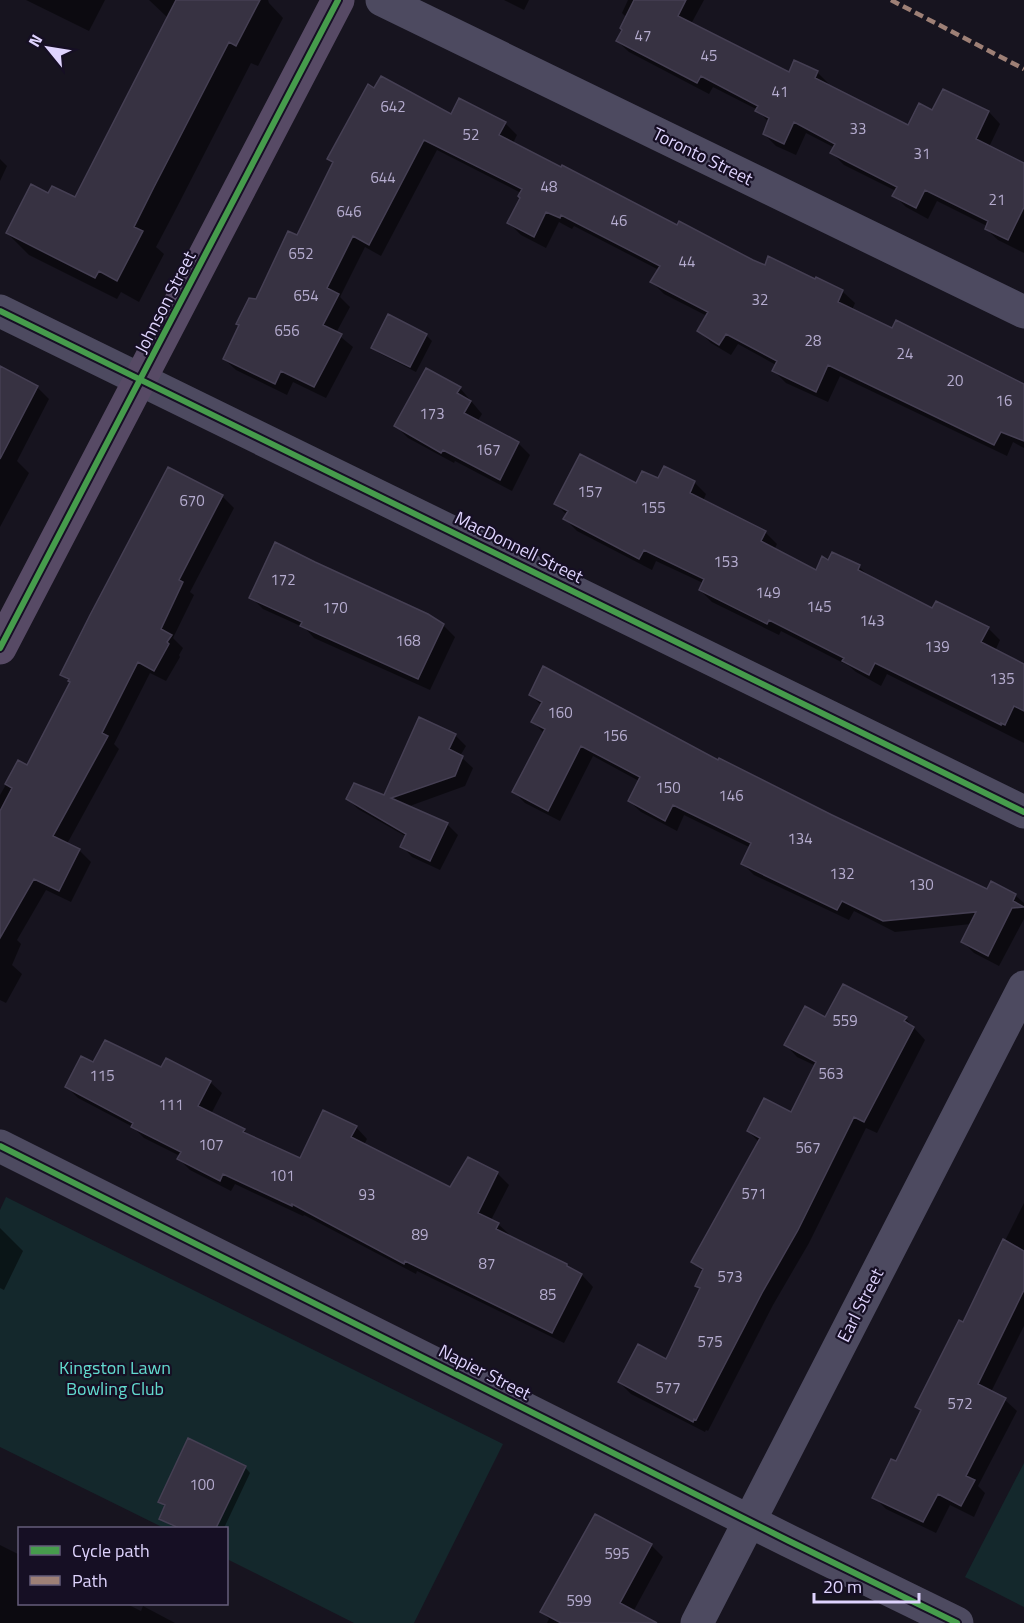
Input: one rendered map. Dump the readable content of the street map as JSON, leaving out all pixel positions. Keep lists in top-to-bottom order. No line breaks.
{"streets":{"main road":["Johnson Street"],"street":["Toronto Street","MacDonnell Street","Earl Street","Napier Street"]},"crossings":[["Johnson Street","MacDonnell Street"],["Earl Street","Napier Street"]],"parks":["Kingston Lawn Bowling Club"],"house_numbers":["47","45","41","642","33","52","31","644","48","21","646","46","652","44","654","32","656","28","24","20","16","173","167","157","670","155","153","172","149","145","170","143","168","139","135","160","156","150","146","134","132","130","559","563","115","111","107","567","101","571","93","89","87","573","85","575","577","572","100","595","599"],"legend":["Cycle path","Path"],"scale_bar":"20 m","north":"top left"}
